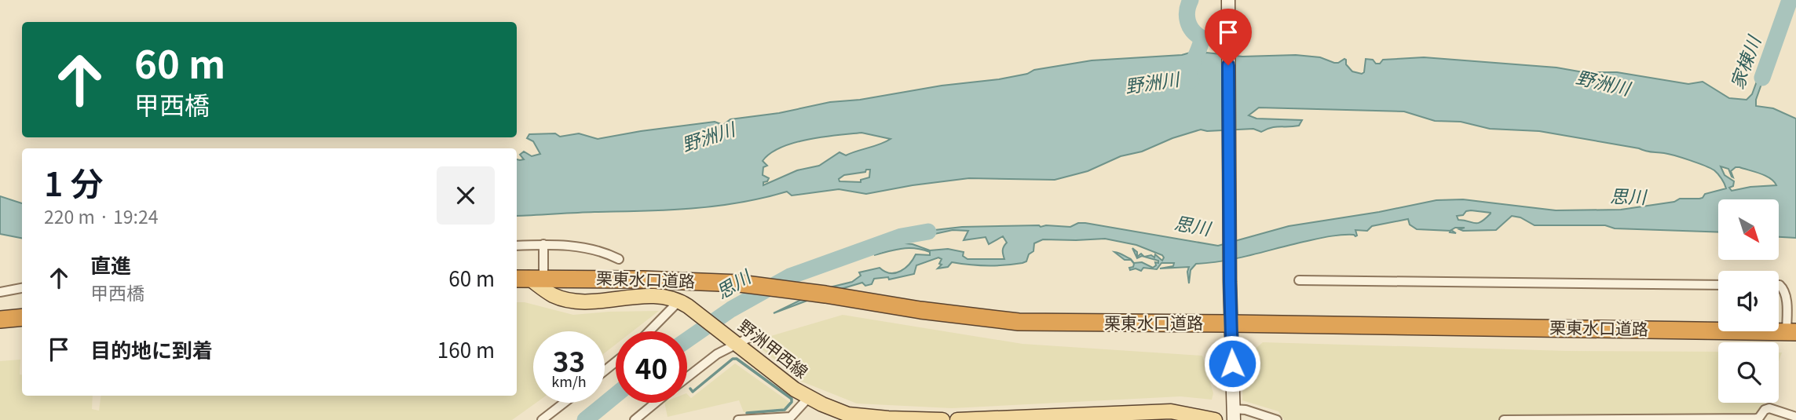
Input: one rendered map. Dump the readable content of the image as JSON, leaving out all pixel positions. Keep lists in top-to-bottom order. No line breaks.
{"streets":{"highway":["栗東水口道路"],"main road":["野洲甲西線"]},"crossings":[["栗東水口道路","野洲甲西線"]],"water":["家棟川","野洲川","思川"],"north":"bottom right","page":{"turn":["60 m","甲西橋"],"heading":["1 分","220 m · 19:24"],"list":[{"name":"直進","note":"甲西橋","value":"60 m"},{"name":"目的地に到着","value":"160 m"}],"speed":"33 km/h","limit":"40"}}
